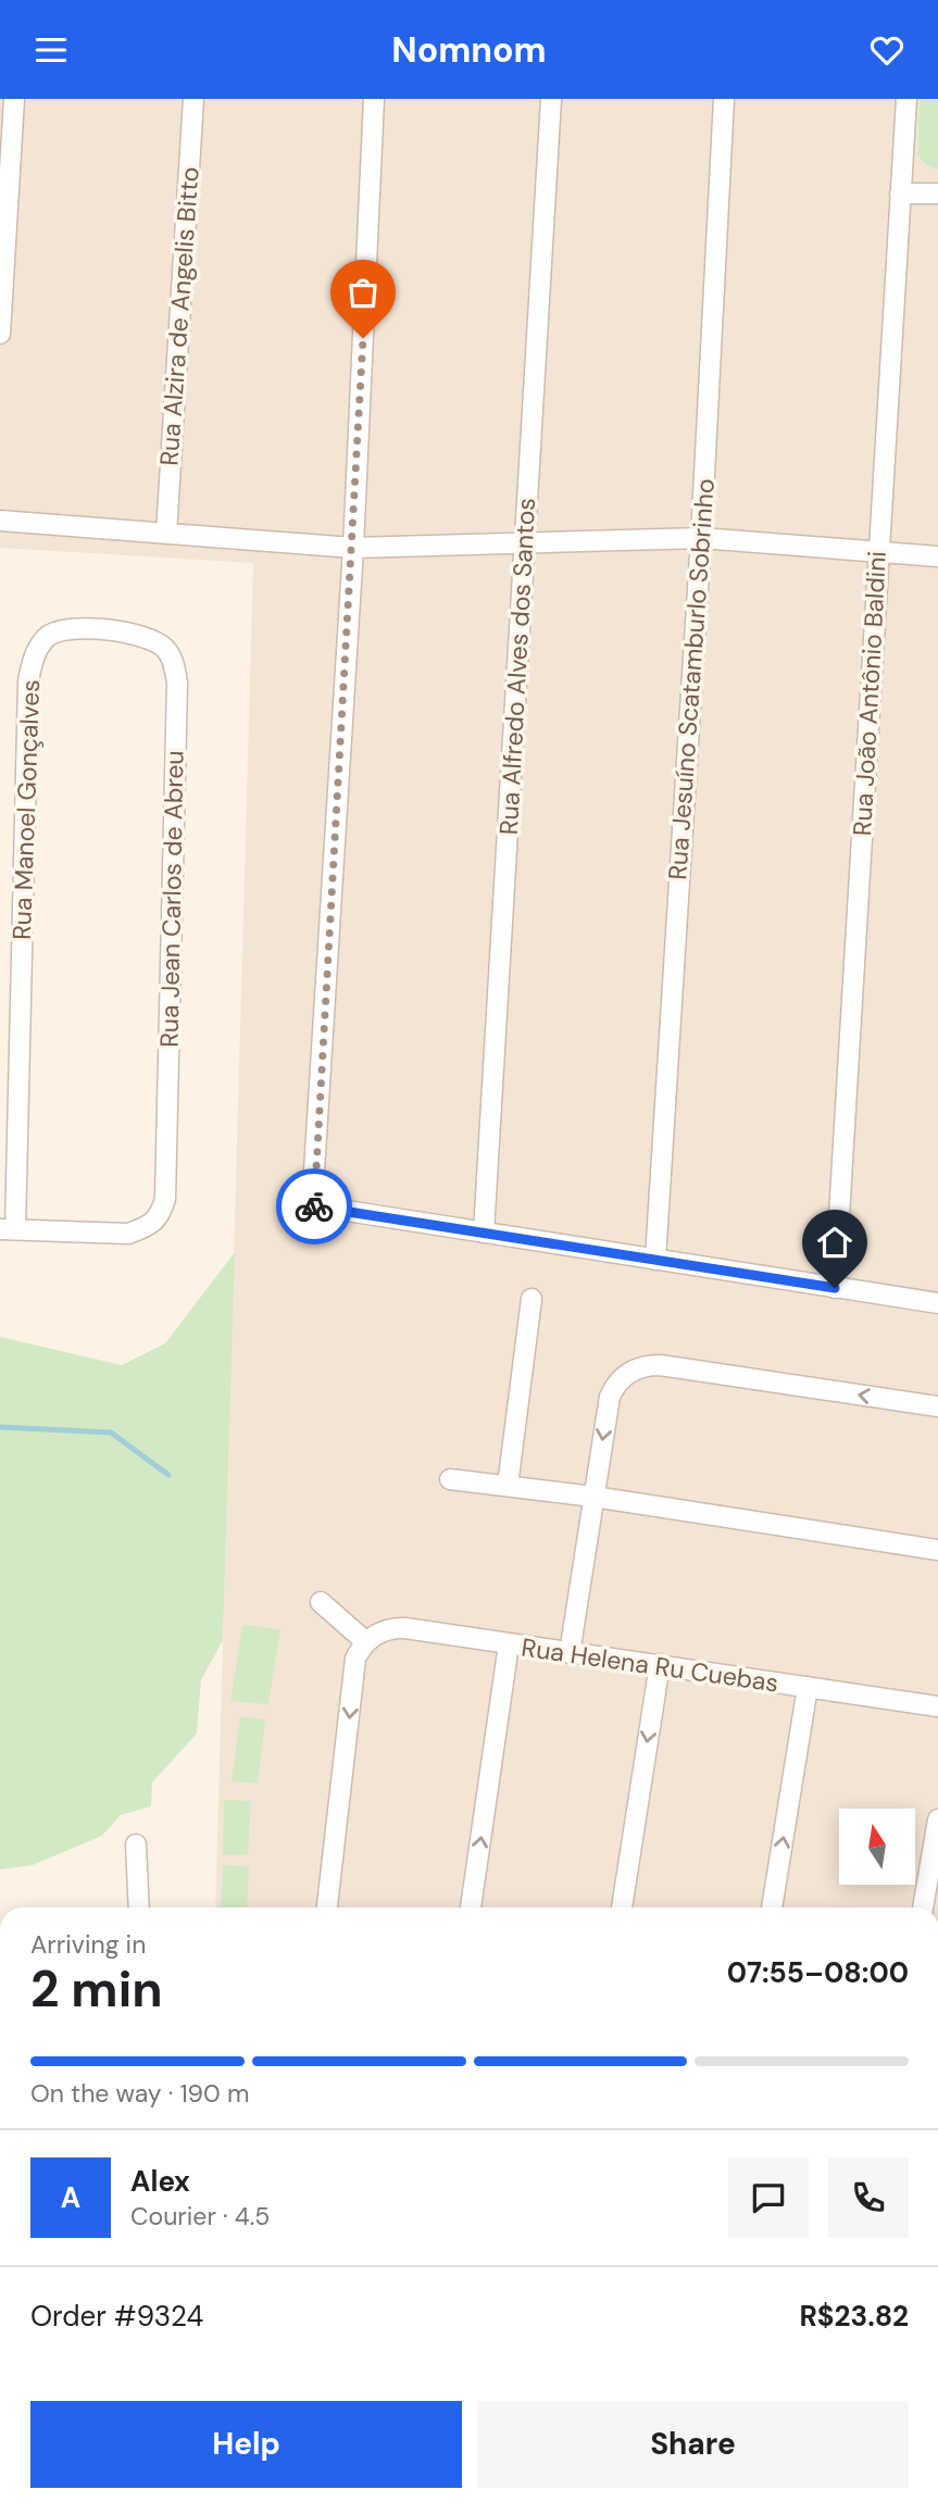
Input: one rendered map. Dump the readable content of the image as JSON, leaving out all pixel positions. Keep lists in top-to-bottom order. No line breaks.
{"streets":{"street":["Rua Alzira de Angelis Bitto","Rua Alfredo Alves dos Santos","Rua Jesuíno Scatamburlo Sobrinho","Rua João Antônio Baldini","Rua Manoel Gonçalves","Rua Jean Carlos de Abreu","Rua Helena Ru Cuebas"]},"crossings":[["Rua Manoel Gonçalves","Rua Jean Carlos de Abreu"]],"north":"top","page":{"header":"Nomnom","heading":["2 min","Arriving in","07:55–08:00"],"panel":["Alex","Courier · 4.5","Order #9324","R$23.82"],"bar":"On the way · 190 m","round":"A","buttons":["Help","Share"]}}
